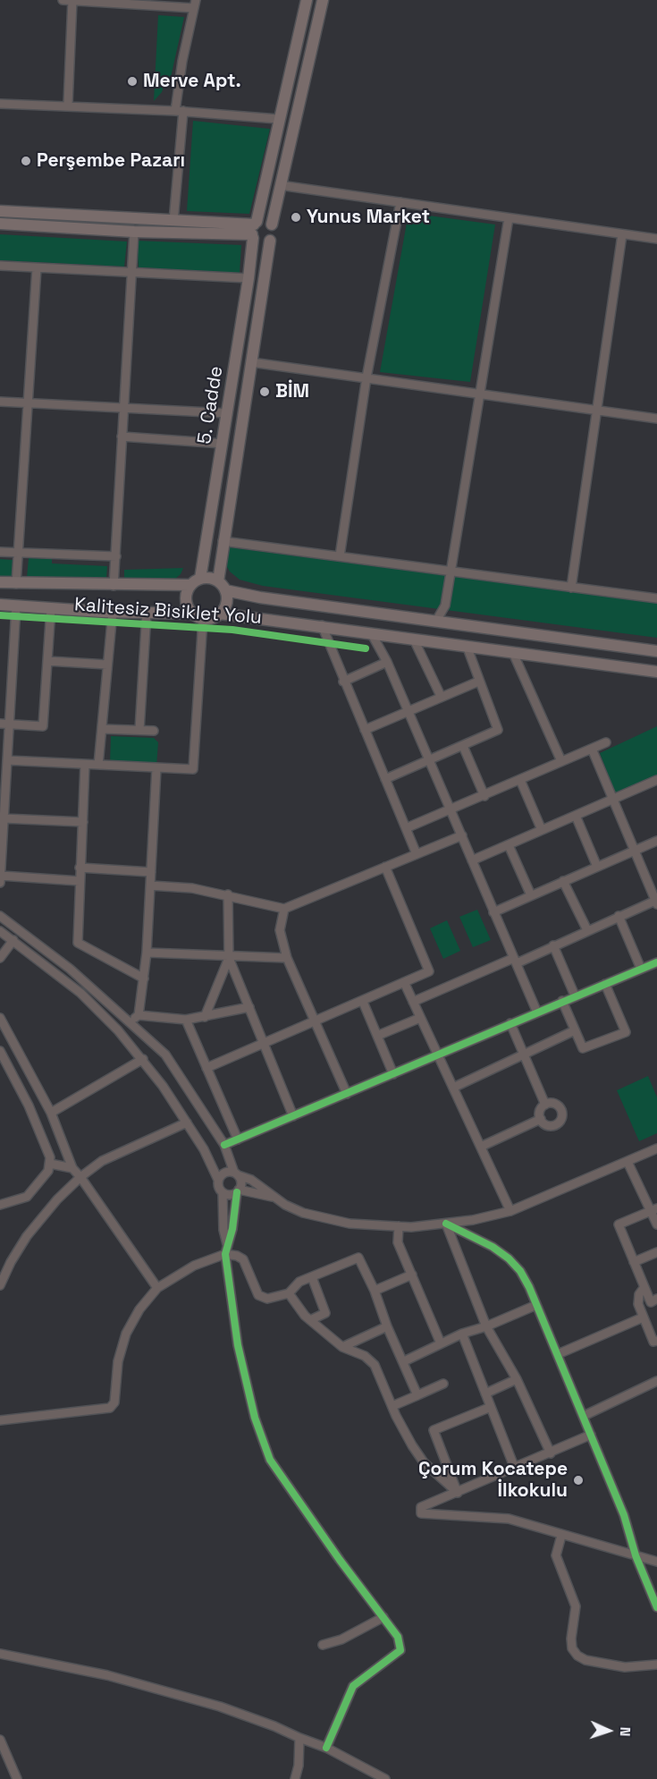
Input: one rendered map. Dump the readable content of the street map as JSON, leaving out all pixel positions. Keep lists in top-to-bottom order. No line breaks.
{"streets":{"street":["5. Cadde"],"cycle path":["Kalitesiz Bisiklet Yolu"]},"places":["Merve Apt.","Perşembe Pazarı","Yunus Market","BİM","Çorum Kocatepe İlkokulu"],"north":"right"}
